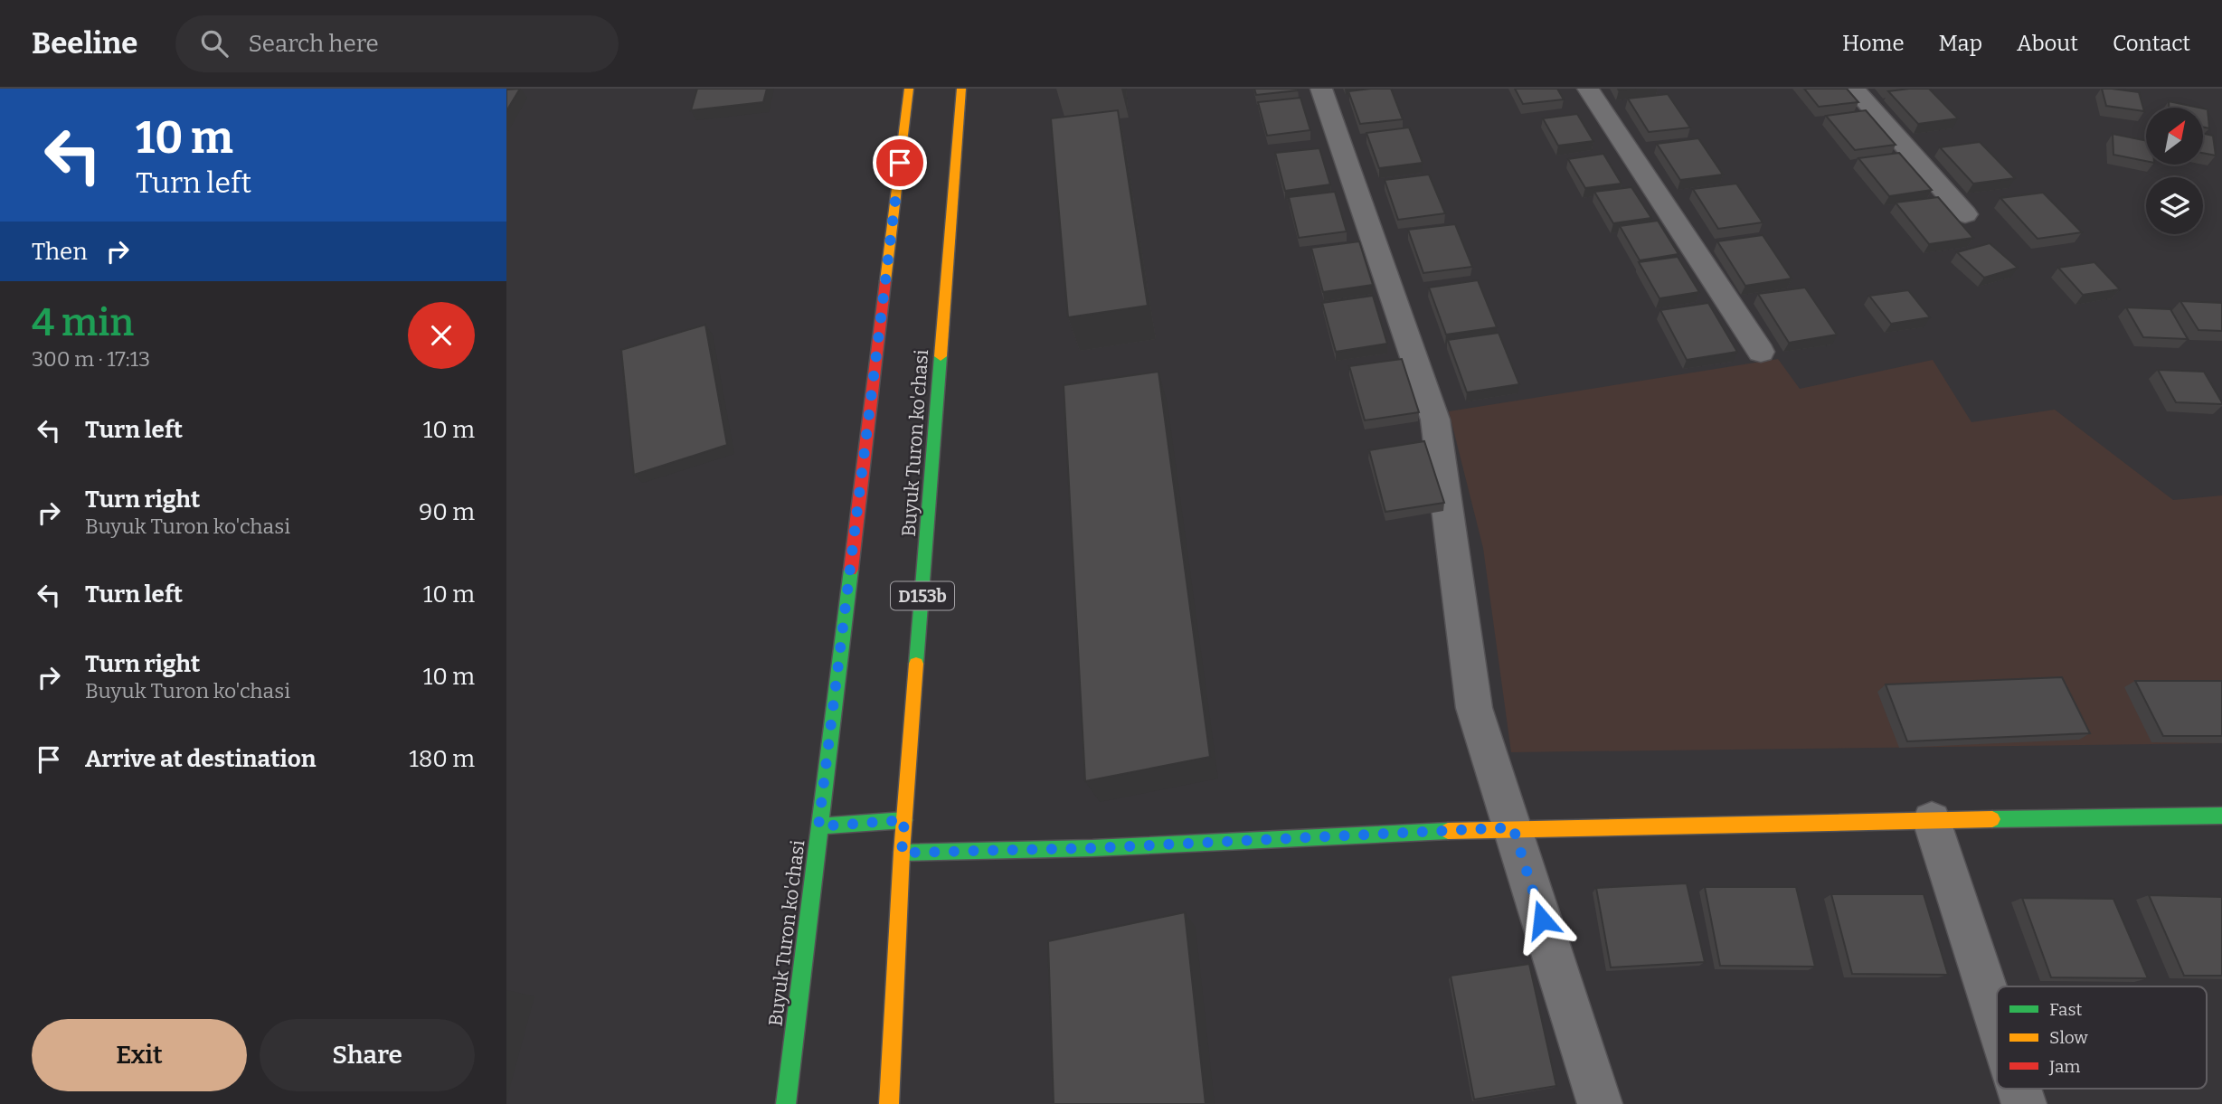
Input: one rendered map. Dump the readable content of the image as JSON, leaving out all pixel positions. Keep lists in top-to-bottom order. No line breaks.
{"streets":{"main road":["Buyuk Turon ko'chasi","D153b"]},"legend":["Fast","Slow","Jam"],"north":"top right","page":{"header":"Beeline","search":"Search here","nav":["Home","Map","About","Contact"],"turn":["10 m","Turn left"],"then":"Then","heading":["4 min","300 m · 17:13"],"list":[{"name":"Turn left","value":"10 m"},{"name":"Turn right","note":"Buyuk Turon ko'chasi","value":"90 m"},{"name":"Turn left","value":"10 m"},{"name":"Turn right","note":"Buyuk Turon ko'chasi","value":"10 m"},{"name":"Arrive at destination","value":"180 m"}],"buttons":["Exit","Share"]}}
